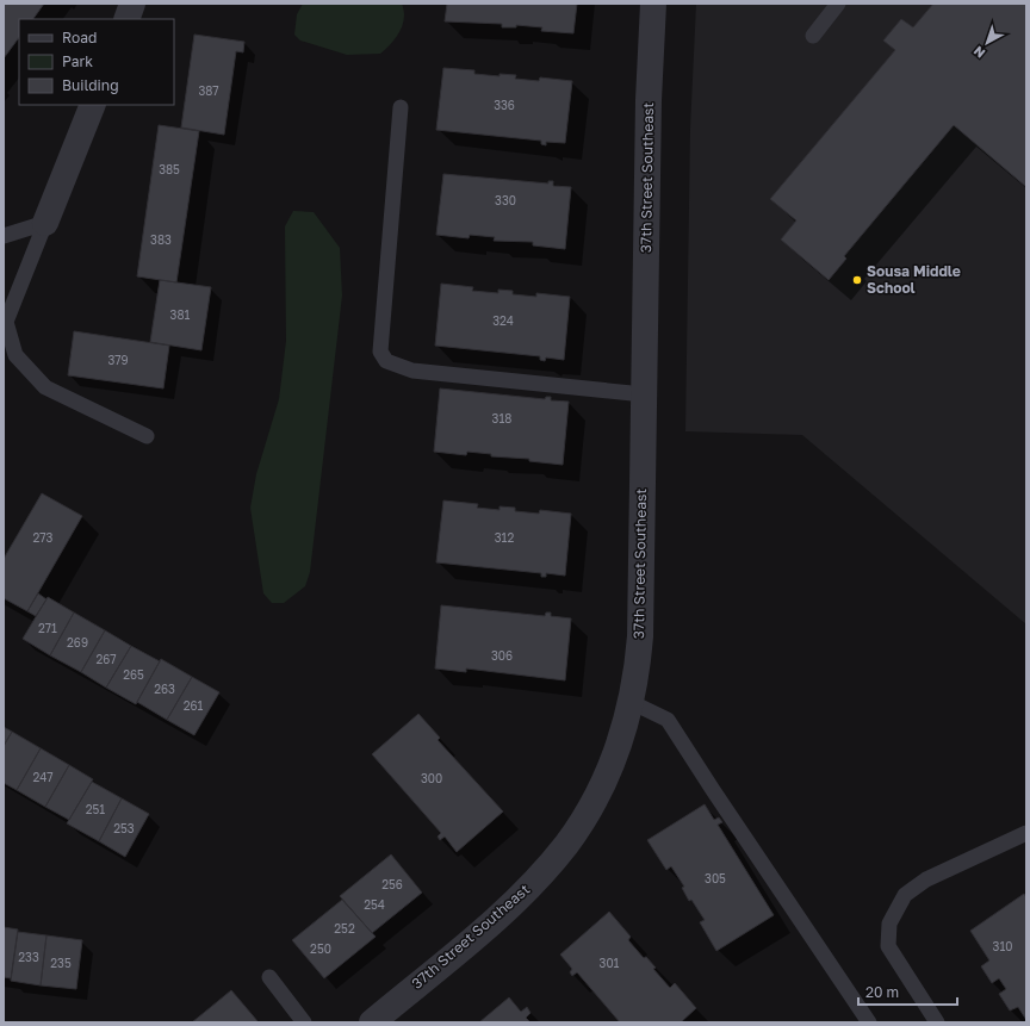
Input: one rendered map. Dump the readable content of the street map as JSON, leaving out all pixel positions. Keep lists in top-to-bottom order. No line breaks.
{"streets":{"street":["37th Street Southeast"]},"places":["Sousa Middle School"],"house_numbers":["387","336","385","330","383","381","324","379","318","273","312","271","269","306","267","265","263","261","247","300","251","253","305","256","254","252","310","250","233","235","301"],"legend":["Road","Park","Building"],"scale_bar":"20 m","north":"bottom left"}
